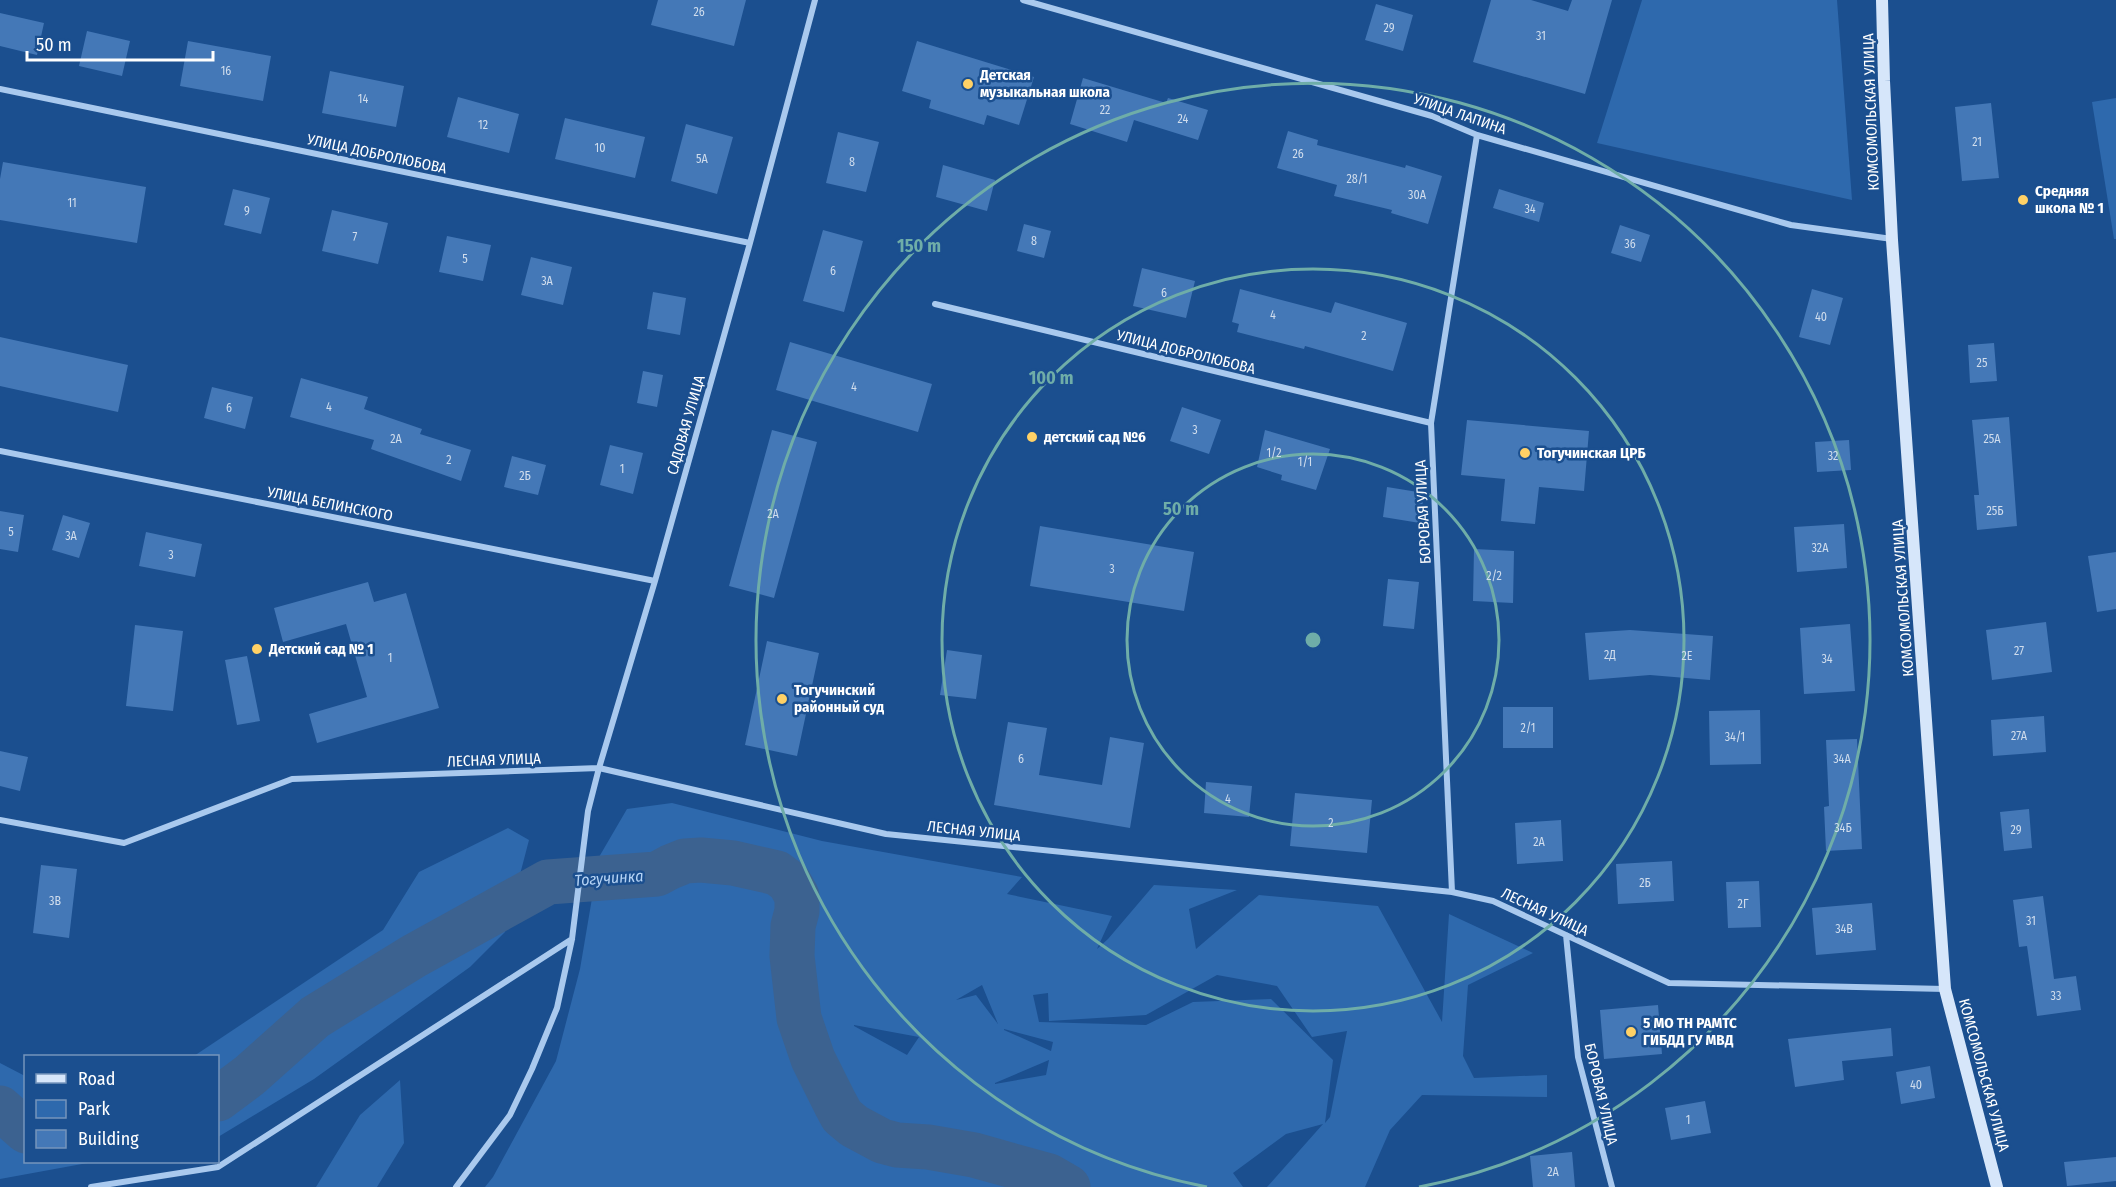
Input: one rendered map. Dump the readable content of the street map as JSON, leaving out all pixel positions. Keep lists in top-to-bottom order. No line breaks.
{"streets":{"main road":["КОМСОМОЛЬСКАЯ УЛИЦА"],"street":["УЛИЦА ЛАПИНА","УЛИЦА ДОБРОЛЮБОВА","САДОВАЯ УЛИЦА","УЛИЦА БЕЛИНСКОГО","БОРОВАЯ УЛИЦА","ЛЕСНАЯ УЛИЦА"]},"crossings":[["КОМСОМОЛЬСКАЯ УЛИЦА","УЛИЦА ЛАПИНА"],["КОМСОМОЛЬСКАЯ УЛИЦА","ЛЕСНАЯ УЛИЦА"],["УЛИЦА ЛАПИНА","БОРОВАЯ УЛИЦА"],["УЛИЦА ДОБРОЛЮБОВА","САДОВАЯ УЛИЦА"],["УЛИЦА ДОБРОЛЮБОВА","БОРОВАЯ УЛИЦА"],["САДОВАЯ УЛИЦА","УЛИЦА БЕЛИНСКОГО"],["САДОВАЯ УЛИЦА","ЛЕСНАЯ УЛИЦА"],["БОРОВАЯ УЛИЦА","ЛЕСНАЯ УЛИЦА"]],"water":["Тогучинка"],"places":["Детская музыкальная школа","Средняя школа № 1","детский сад №6","Тогучинская ЦРБ","Детский сад № 1","Тогучинский районный суд","5 МО ТН РАМТС ГИБДД ГУ МВД"],"house_numbers":["26","29","31","16","14","22","24","12","21","10","26","5А","8","28/1","30А","11","34","9","7","8","36","5","6","3А","6","4","40","2","25","4","4","6","3","2А","25А","1/2","32","2","1/1","1","2Б","25Б","2А","5","3А","32А","3","3","2/2","27","2Д","2Е","1","34","2/1","27А","34/1","6","34А","4","2","34Б","29","2А","2Б","3В","2Г","31","34В","33","40","1","2А"],"legend":["Road","Park","Building"],"scale_bar":"50 m","rings":["150 m","100 m","50 m"]}
